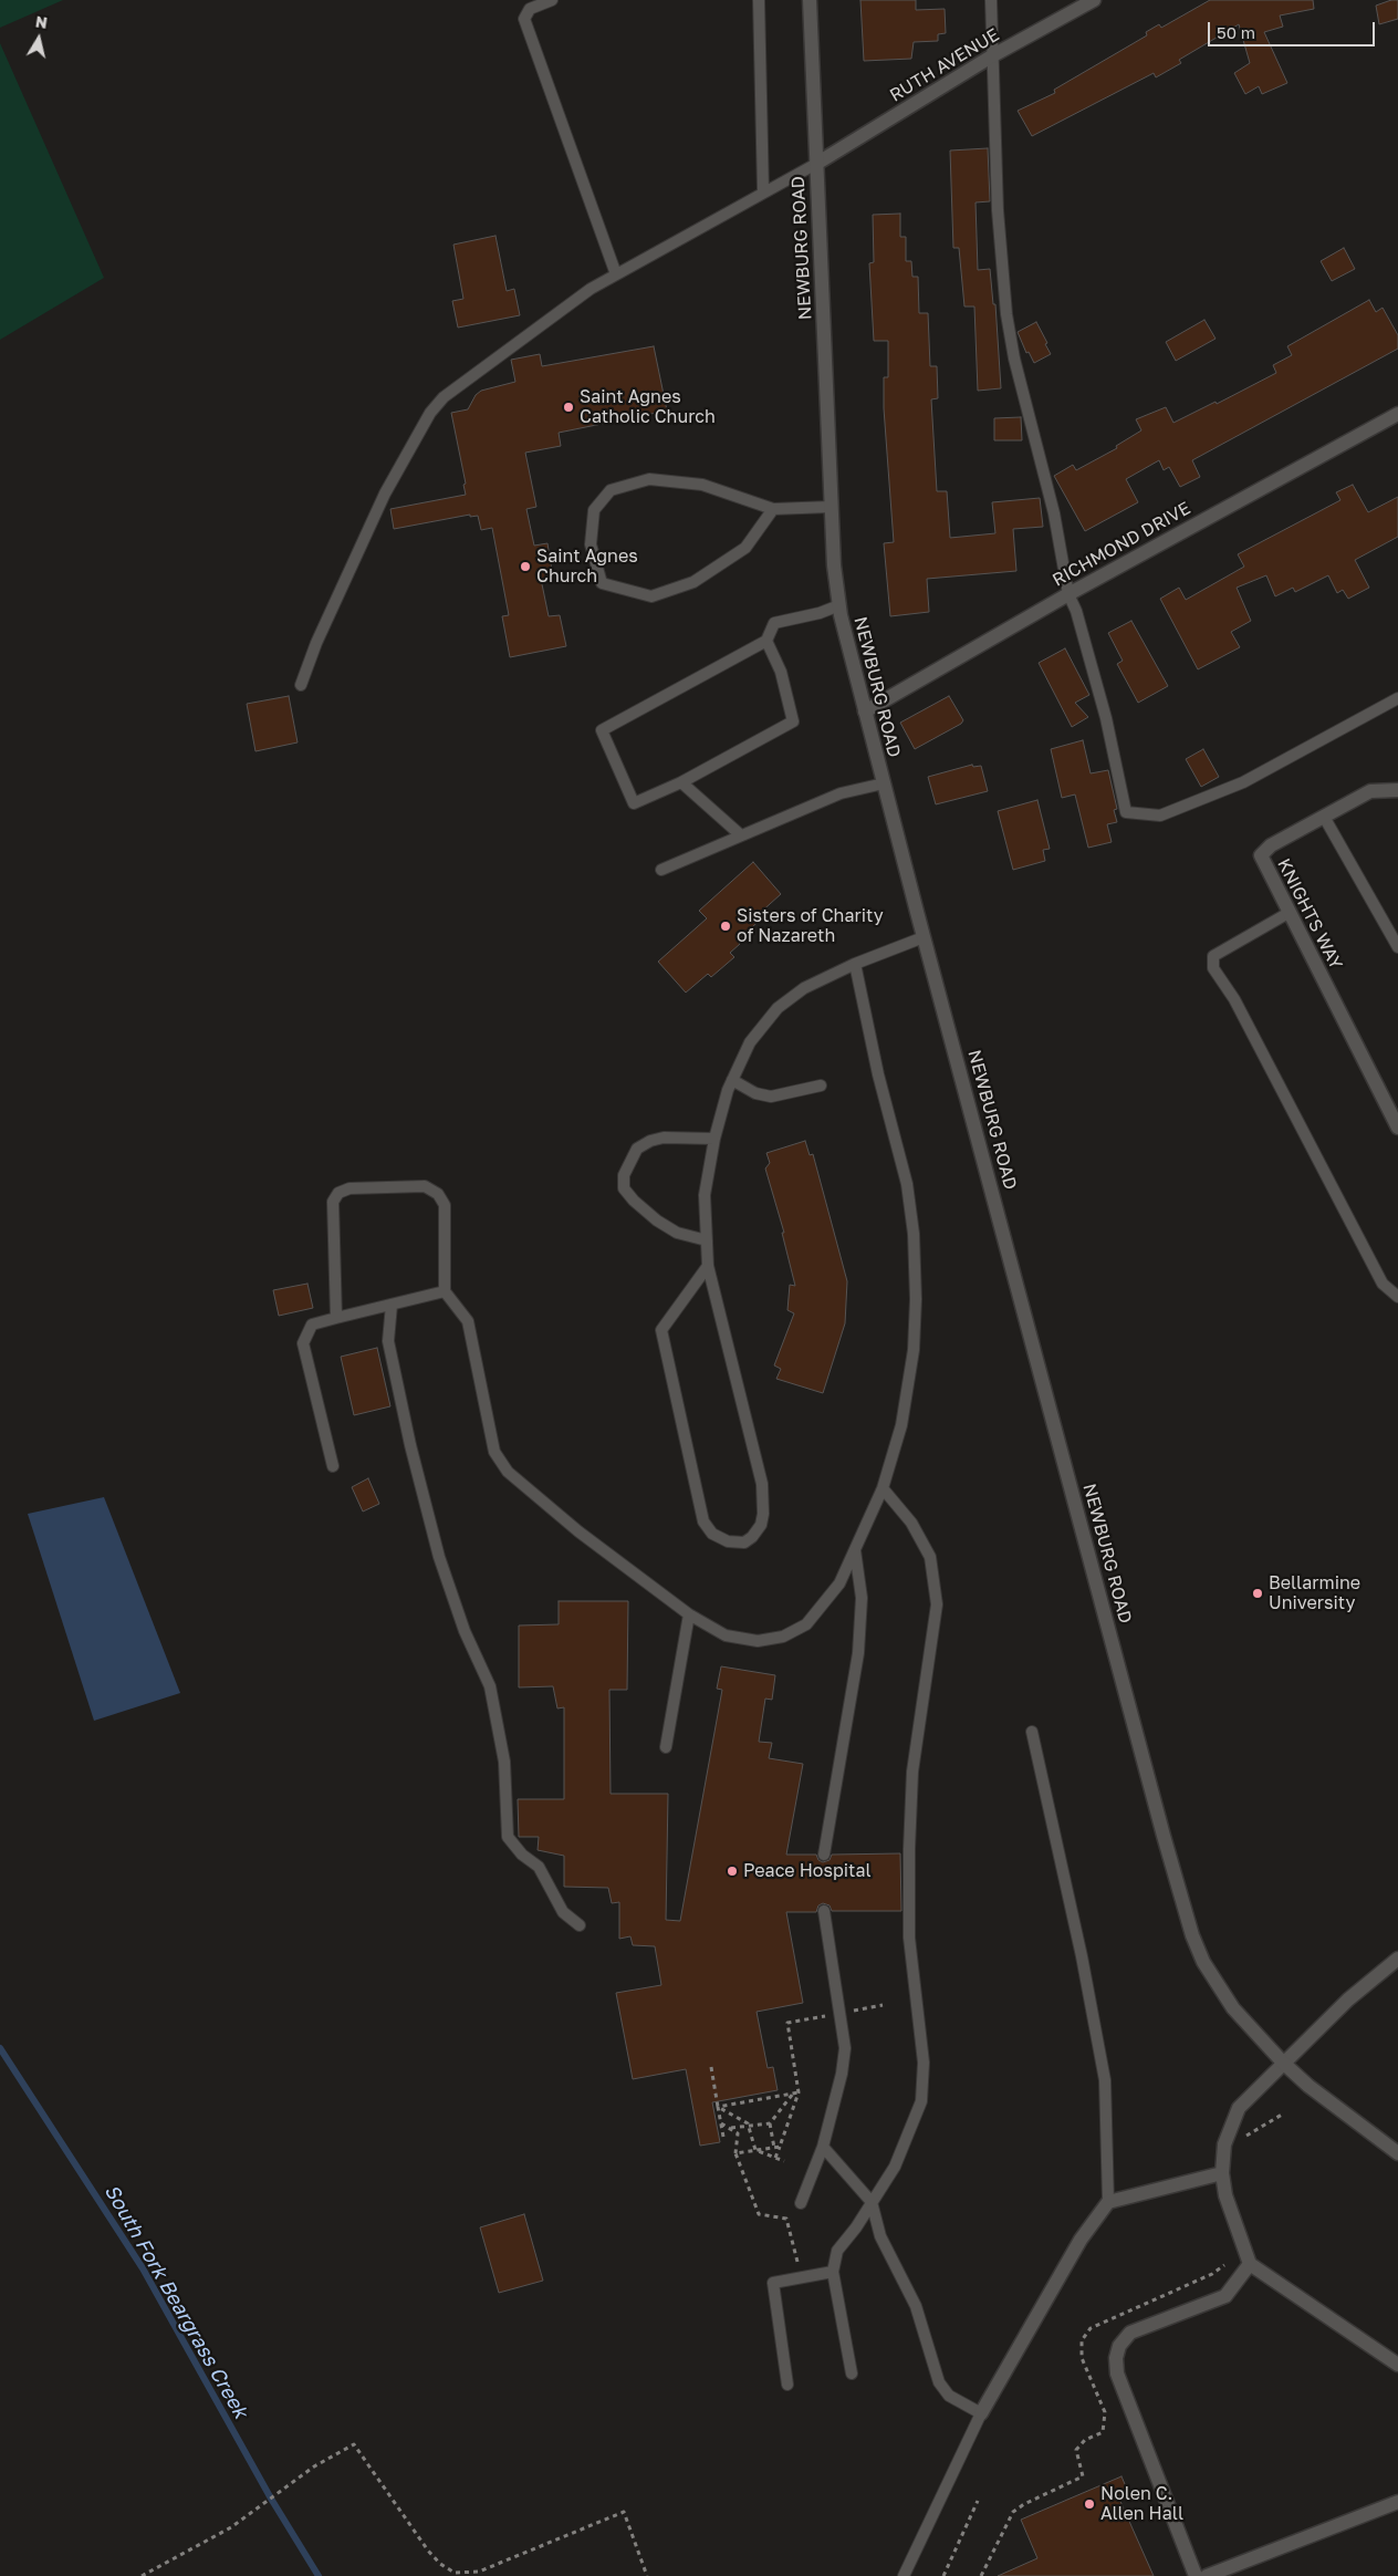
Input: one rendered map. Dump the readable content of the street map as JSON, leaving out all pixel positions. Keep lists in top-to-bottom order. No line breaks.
{"streets":{"street":["RUTH AVENUE","NEWBURG ROAD","RICHMOND DRIVE","KNIGHTS WAY"]},"crossings":[["RUTH AVENUE","NEWBURG ROAD"],["NEWBURG ROAD","RICHMOND DRIVE"]],"water":["South Fork Beargrass Creek"],"places":["Saint Agnes Catholic Church","Saint Agnes Church","Sisters of Charity of Nazareth","Bellarmine University","Peace Hospital","Nolen C. Allen Hall"],"scale_bar":"50 m","north":"top"}
